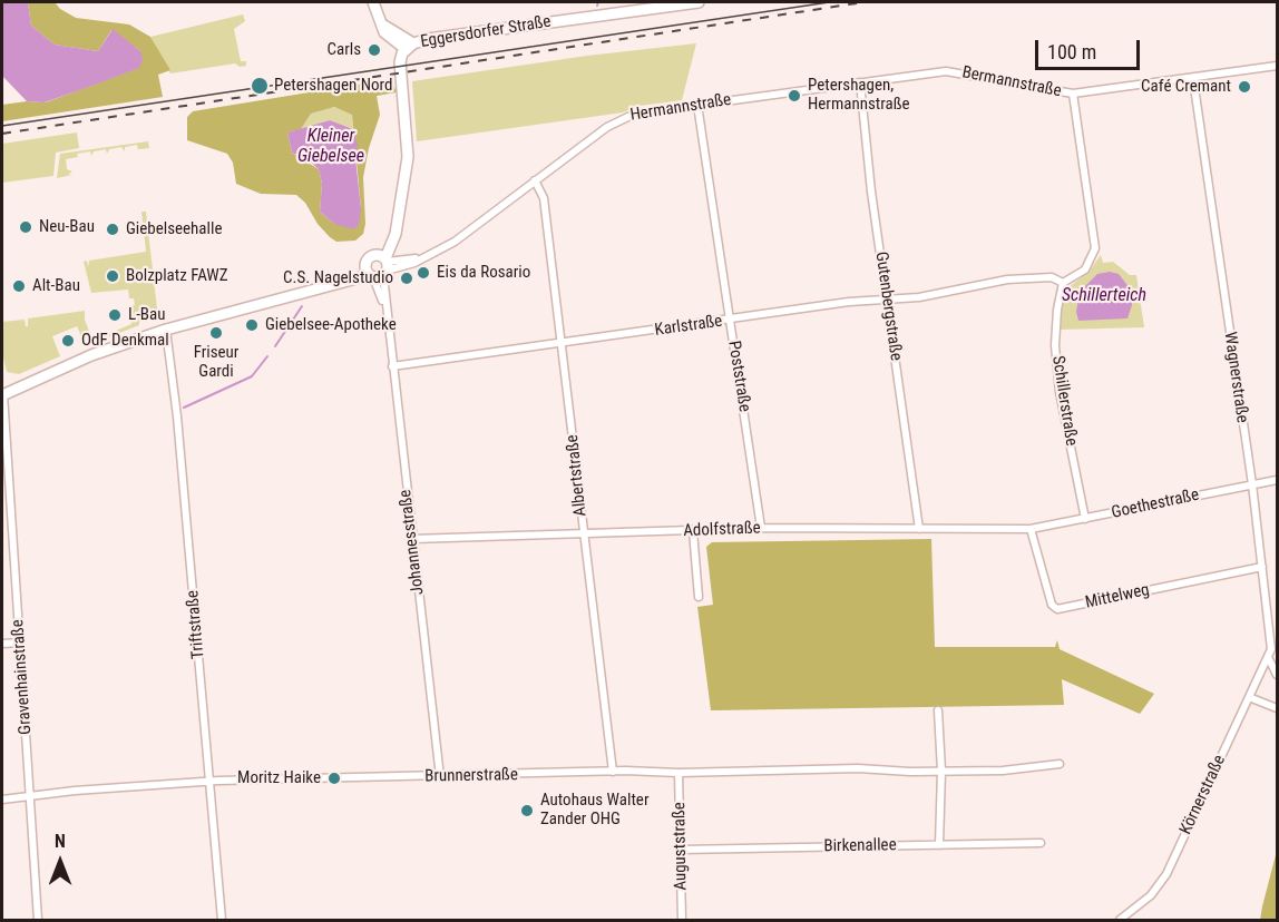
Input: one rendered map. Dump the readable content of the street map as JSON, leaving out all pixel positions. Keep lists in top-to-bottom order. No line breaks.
{"streets":{"street":["Eggersdorfer Straße","Bermannstraße","Hermannstraße","Gutenbergstraße","Karlstraße","Poststraße","Wagnerstraße","Schillerstraße","Albertstraße","Goethestraße","Adolfstraße","Johannesstraße","Mittelweg","Triftstraße","Gravenhainstraße","Brunnerstraße","Körnerstraße","Auguststraße","Birkenallee"]},"crossings":[["Eggersdorfer Straße","Hermannstraße"],["Eggersdorfer Straße","Johannesstraße"],["Bermannstraße","Hermannstraße"],["Bermannstraße","Wagnerstraße"],["Hermannstraße","Gutenbergstraße"],["Hermannstraße","Poststraße"],["Hermannstraße","Albertstraße"],["Hermannstraße","Johannesstraße"],["Gutenbergstraße","Karlstraße"],["Gutenbergstraße","Adolfstraße"],["Karlstraße","Poststraße"],["Karlstraße","Schillerstraße"],["Karlstraße","Albertstraße"],["Karlstraße","Johannesstraße"],["Poststraße","Adolfstraße"],["Wagnerstraße","Goethestraße"],["Wagnerstraße","Mittelweg"],["Wagnerstraße","Körnerstraße"],["Schillerstraße","Goethestraße"],["Albertstraße","Adolfstraße"],["Albertstraße","Brunnerstraße"],["Goethestraße","Adolfstraße"],["Goethestraße","Mittelweg"],["Adolfstraße","Johannesstraße"],["Adolfstraße","Mittelweg"],["Johannesstraße","Brunnerstraße"],["Triftstraße","Brunnerstraße"],["Gravenhainstraße","Brunnerstraße"],["Brunnerstraße","Auguststraße"],["Auguststraße","Birkenallee"]],"water":["Kleiner Giebelsee","Schillerteich"],"places":["Carls","Petershagen Nord","Café Cremant","Petershagen, Hermannstraße","Neu-Bau","Giebelseehalle","Eis da Rosario","Bolzplatz FAWZ","C.S. Nagelstudio","Alt-Bau","L-Bau","Giebelsee-Apotheke","Friseur Gardi","OdF Denkmal","Moritz Haike","Autohaus Walter Zander OHG"],"scale_bar":"100 m","north":"top"}
